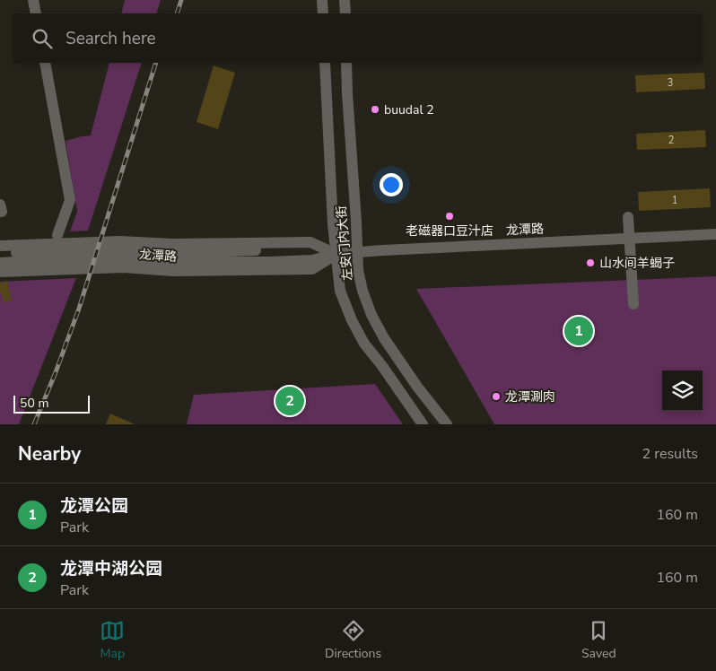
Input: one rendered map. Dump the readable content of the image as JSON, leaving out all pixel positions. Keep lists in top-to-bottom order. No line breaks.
{"streets":{"street":["龙潭路","左安门内大街"]},"crossings":[["龙潭路","左安门内大街"]],"places":["buudal 2","老磁器口豆汁店","山水间羊蝎子","龙潭涮肉"],"house_numbers":["3","2","1"],"scale_bar":"50 m","page":{"search":"Search here","pins":["1","2"],"scale":"50 m","heading":["Nearby","2 results"],"list":[{"mark":"1","name":"龙潭公园","note":"Park","value":"160 m"},{"mark":"2","name":"龙潭中湖公园","note":"Park","value":"160 m"}],"nav":["Map","Directions","Saved"]}}
